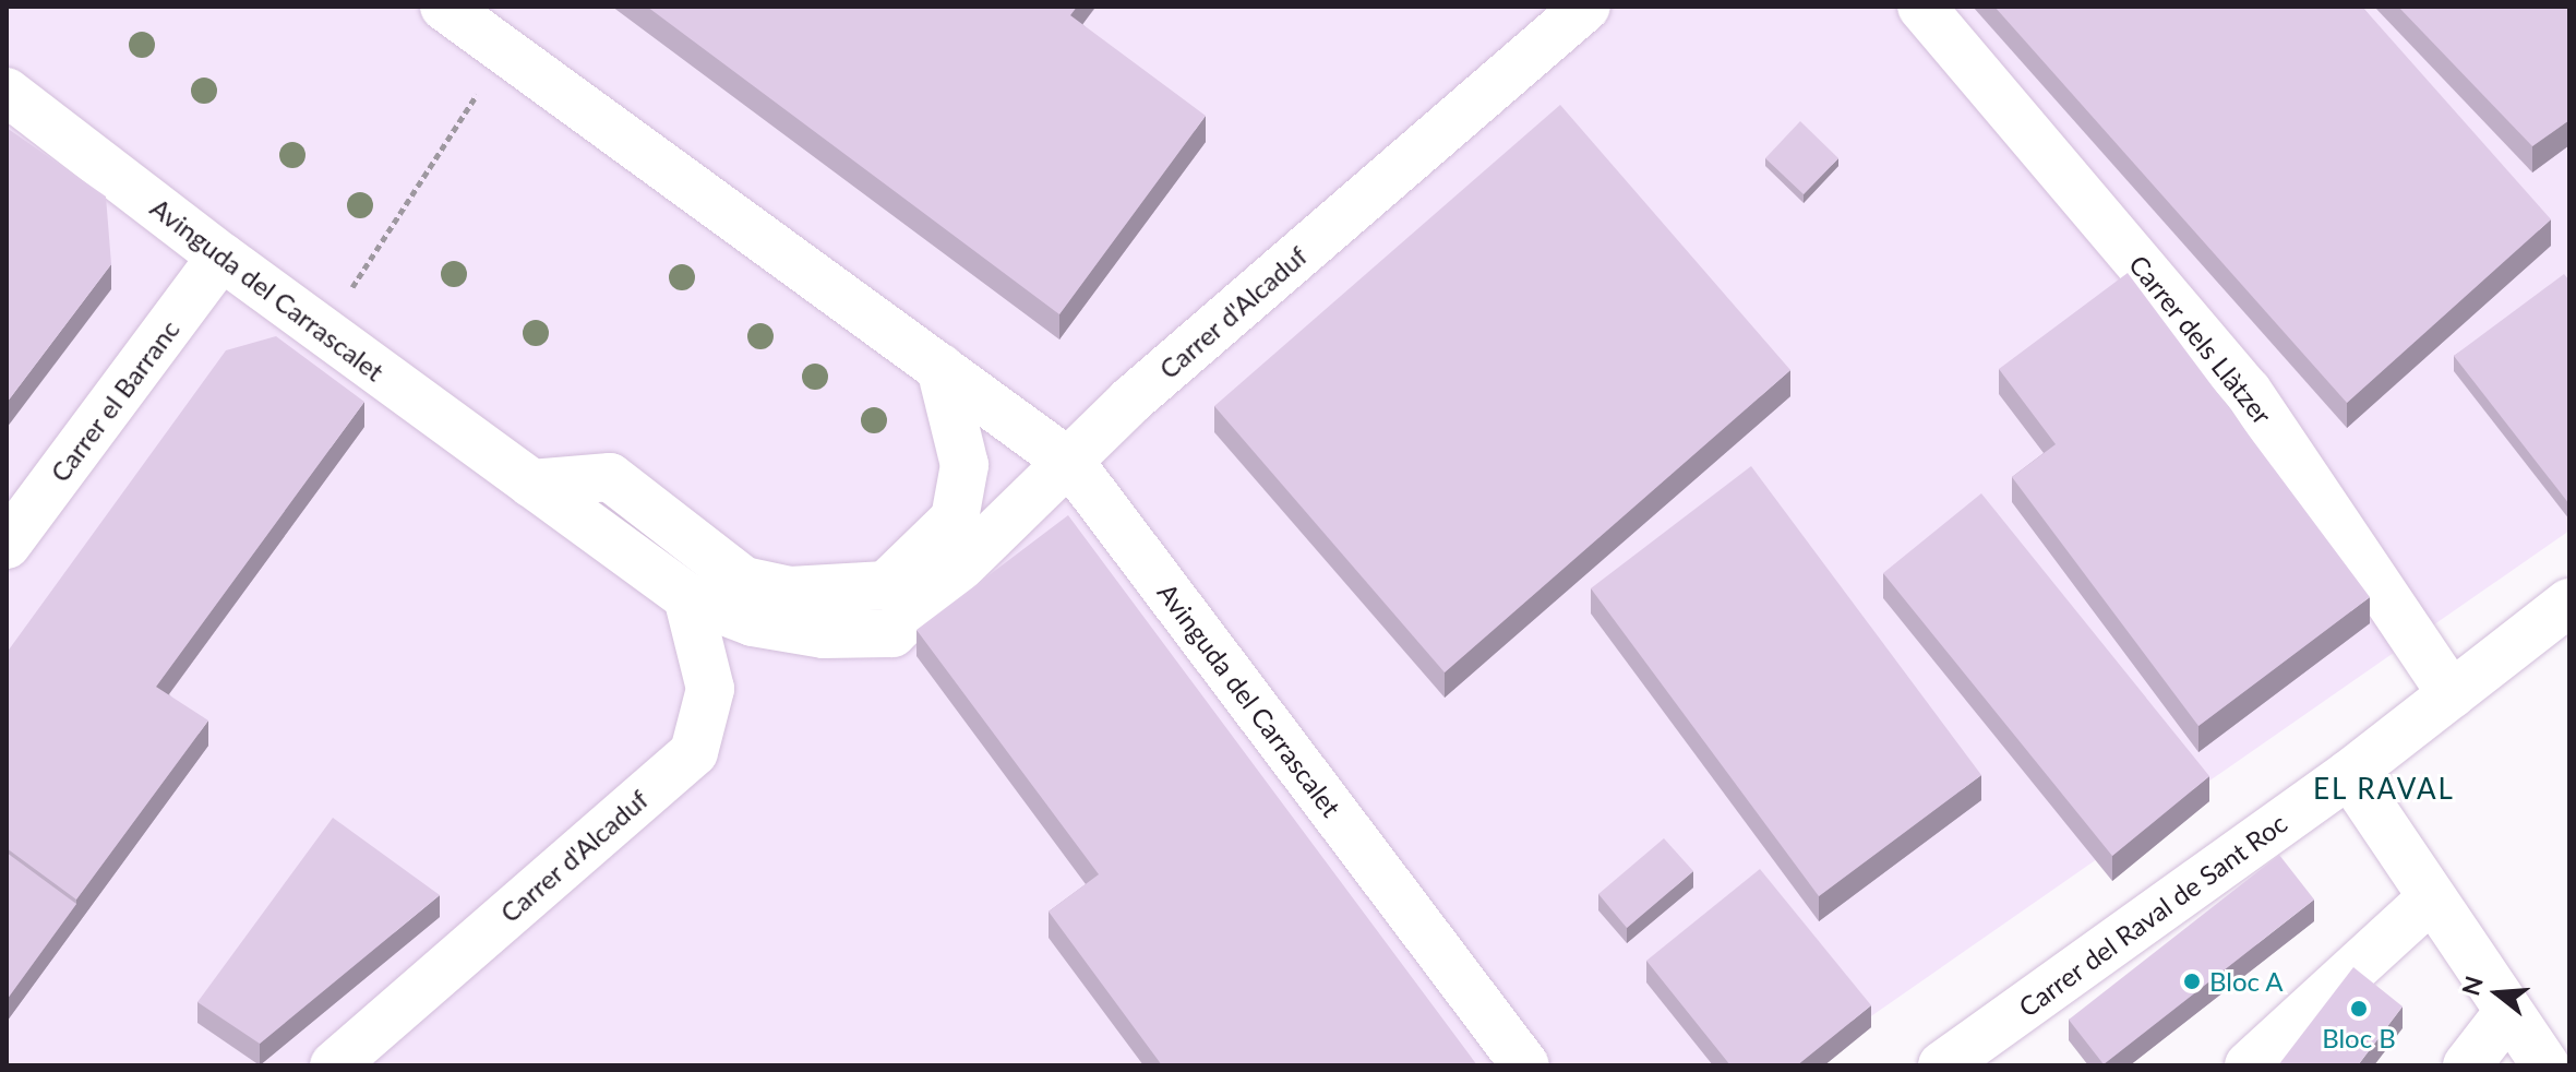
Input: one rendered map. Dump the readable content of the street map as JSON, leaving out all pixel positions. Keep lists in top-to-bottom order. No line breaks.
{"streets":{"street":["Avinguda del Carrascalet","Carrer d'Alcaduf","Carrer dels Llàtzer","Carrer el Barranc","Carrer del Raval de Sant Roc"]},"crossings":[["Avinguda del Carrascalet","Carrer d'Alcaduf"],["Avinguda del Carrascalet","Carrer el Barranc"],["Carrer dels Llàtzer","Carrer del Raval de Sant Roc"]],"districts":["EL RAVAL"],"places":["Bloc A","Bloc B"],"north":"left"}
